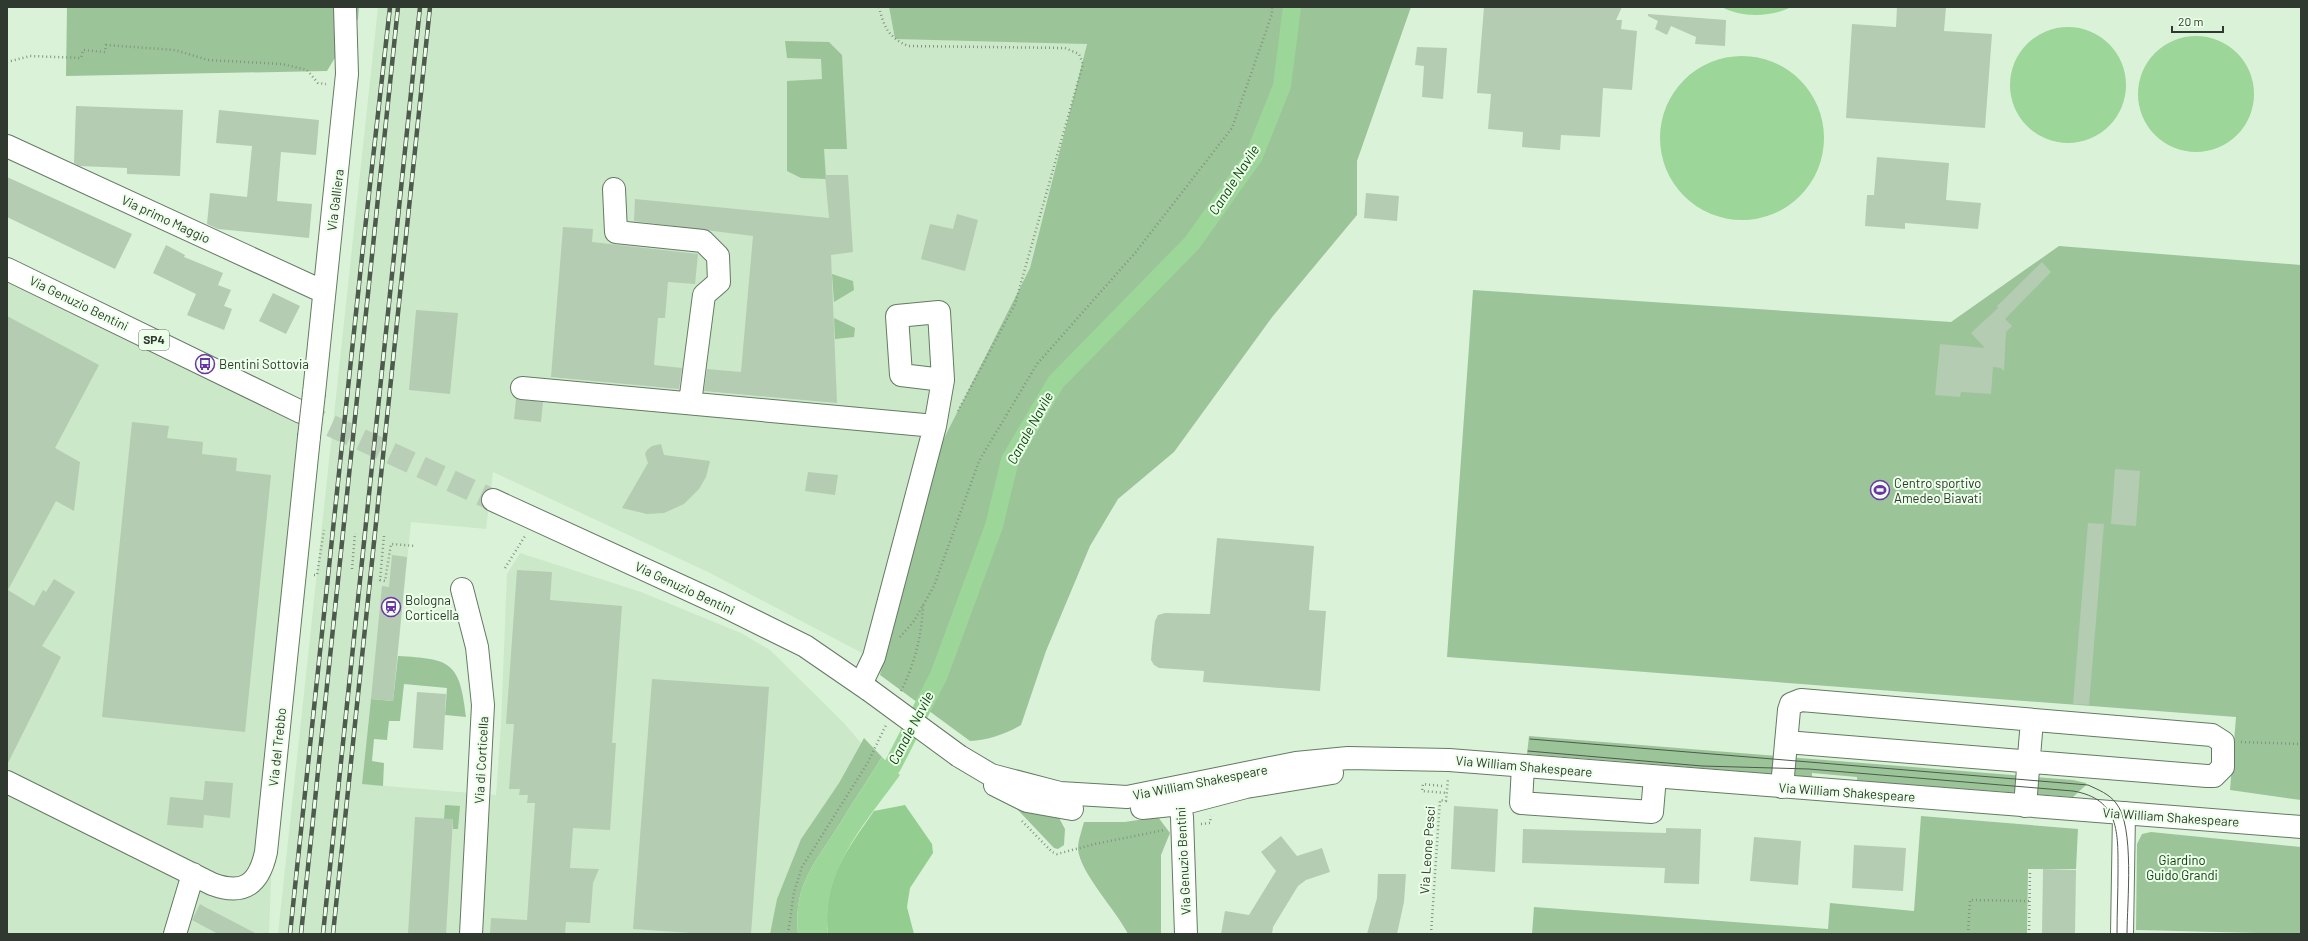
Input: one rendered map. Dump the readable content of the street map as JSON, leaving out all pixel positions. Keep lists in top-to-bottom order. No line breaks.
{"streets":{"main road":["Via Galliera","Via primo Maggio","Via Genuzio Bentini","SP4","Via del Trebbo","Via di Corticella","Via William Shakespeare"],"path":["Via Leone Pesci"]},"crossings":[["Via Galliera","Via primo Maggio"],["Via Galliera","Via del Trebbo"],["Via Genuzio Bentini","Via William Shakespeare"]],"water":["Canale Navile"],"parks":["Giardino Guido Grandi"],"places":{"bus stop":["Bentini Sottovia"],"sports":["Centro sportivo Amedeo Biavati"],"station":["Bologna Corticella"]},"scale_bar":"20 m"}
